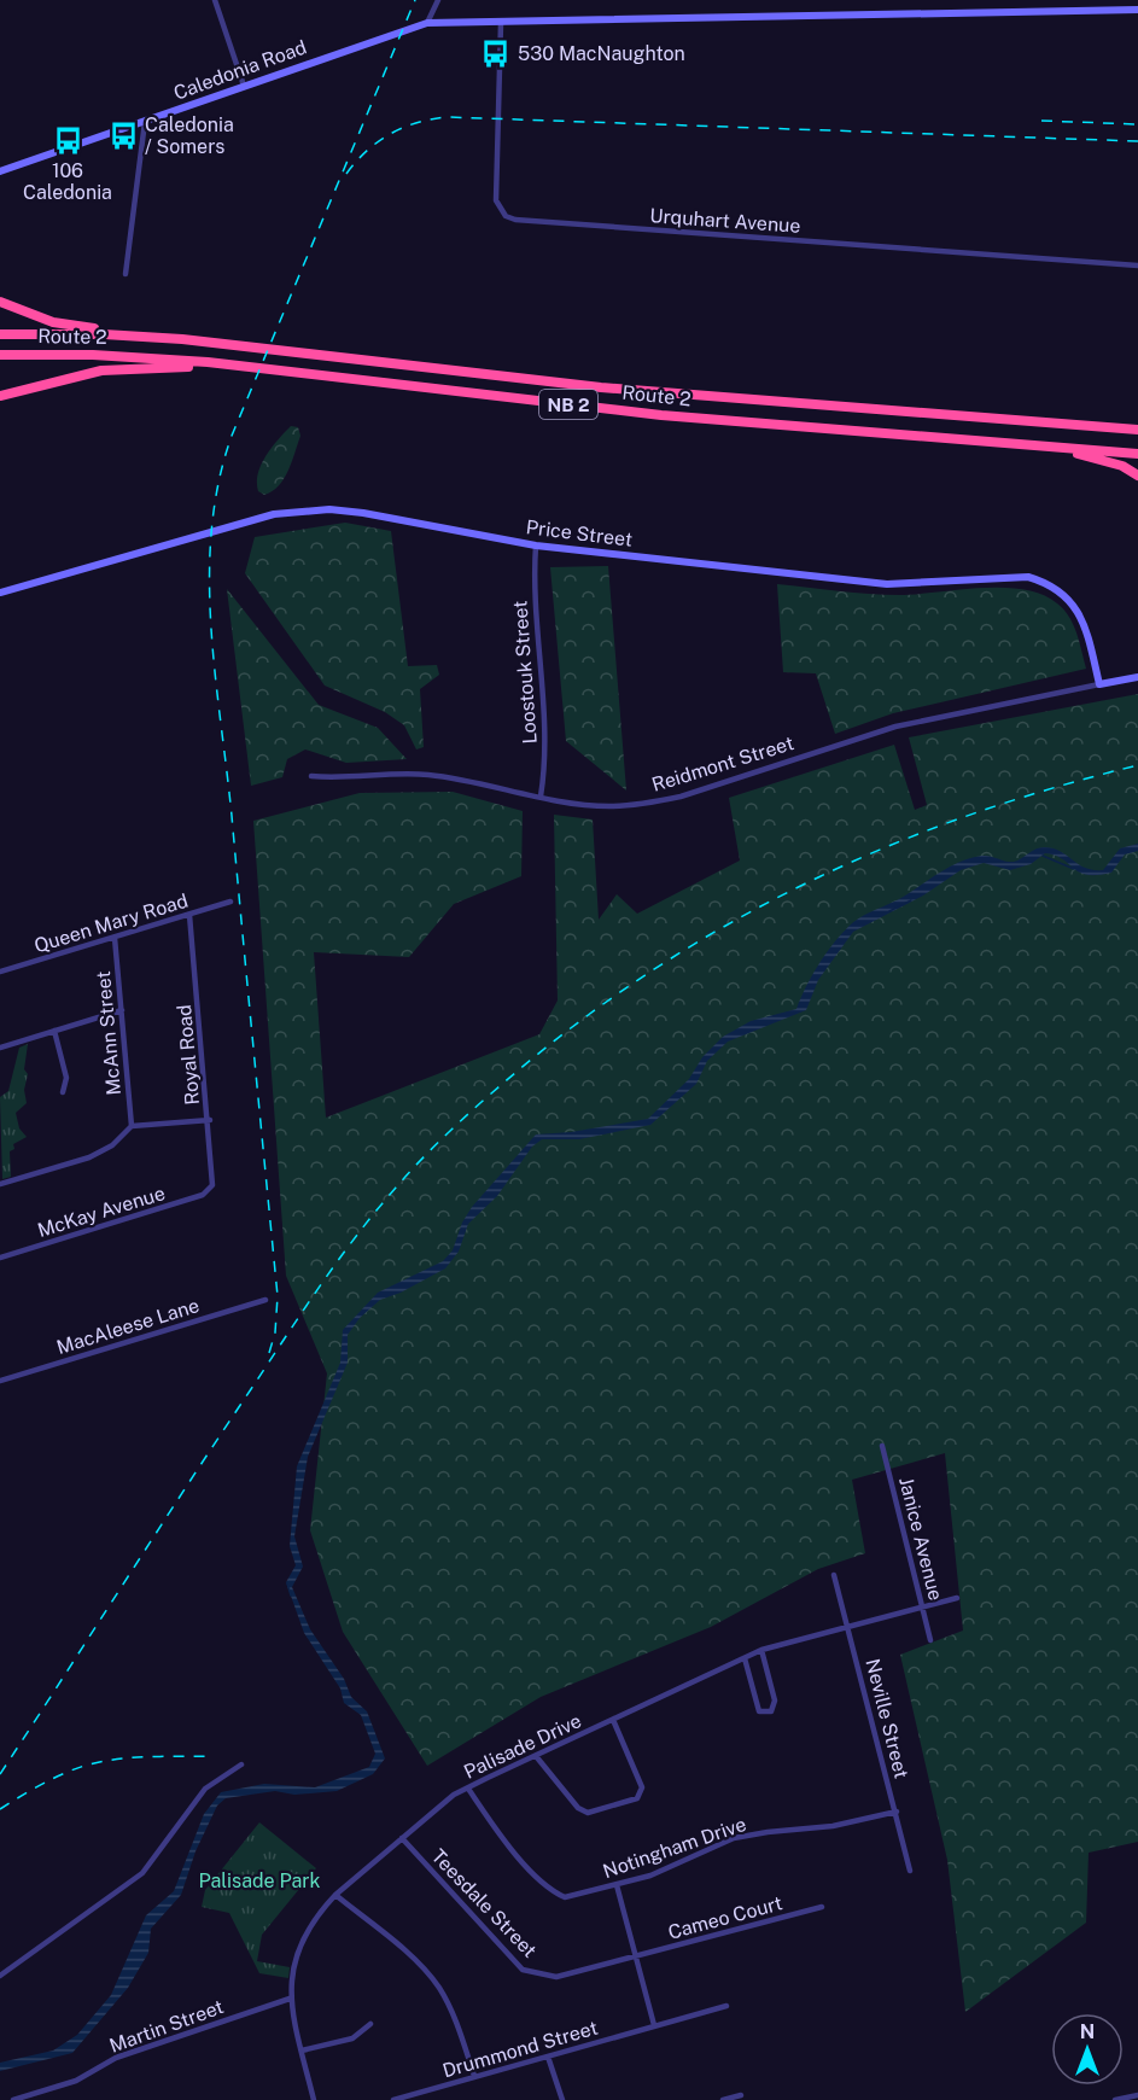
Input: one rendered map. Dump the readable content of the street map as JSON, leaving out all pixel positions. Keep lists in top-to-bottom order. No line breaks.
{"streets":{"highway":["Route 2","NB 2"],"street":["Caledonia Road","Urquhart Avenue","Price Street","Loostouk Street","Reidmont Street","Queen Mary Road","McAnn Street","Royal Road","McKay Avenue","MacAleese Lane","Janice Avenue","Neville Street","Palisade Drive","Notingham Drive","Teesdale Street","Cameo Court","Martin Street","Drummond Street"]},"crossings":[["Caledonia Road","Urquhart Avenue"],["Price Street","Loostouk Street"],["Price Street","Reidmont Street"],["Loostouk Street","Reidmont Street"],["Queen Mary Road","McAnn Street"],["Queen Mary Road","Royal Road"],["Royal Road","McKay Avenue"],["Janice Avenue","Palisade Drive"],["Neville Street","Palisade Drive"],["Neville Street","Notingham Drive"],["Palisade Drive","Notingham Drive"],["Palisade Drive","Teesdale Street"],["Palisade Drive","Martin Street"],["Teesdale Street","Cameo Court"]],"parks":["Palisade Park"],"places":{"bus stop":["530 MacNaughton","Caledonia / Somers","106 Caledonia"]},"north":"top"}
